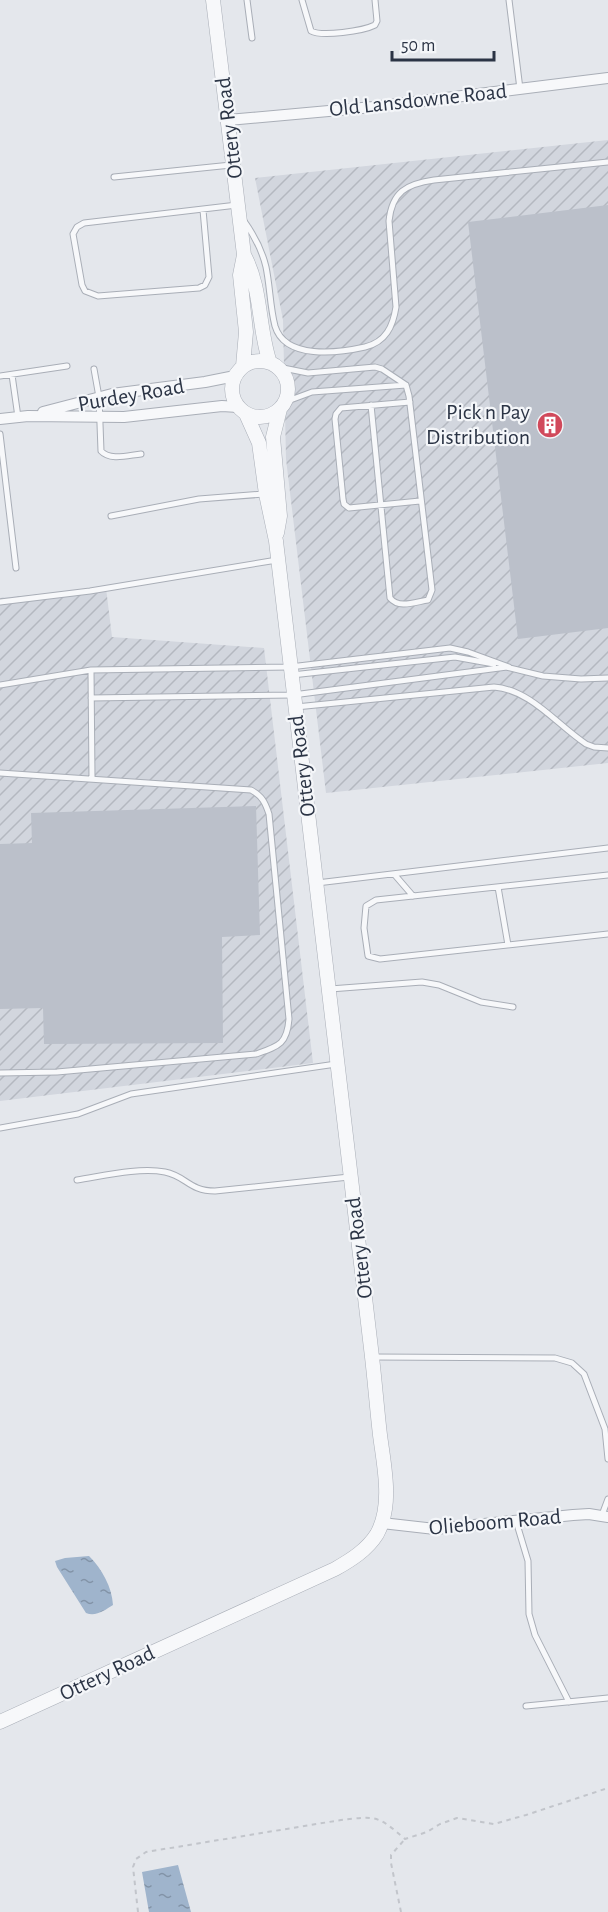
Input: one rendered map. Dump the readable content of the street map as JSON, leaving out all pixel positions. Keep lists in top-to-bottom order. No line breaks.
{"streets":{"street":["Old Lansdowne Road","Ottery Road","Purdey Road","Olieboom Road"]},"crossings":[["Old Lansdowne Road","Ottery Road"],["Ottery Road","Purdey Road"],["Ottery Road","Olieboom Road"]],"places":{"building":["Pick n Pay Distribution"]},"scale_bar":"50 m"}
